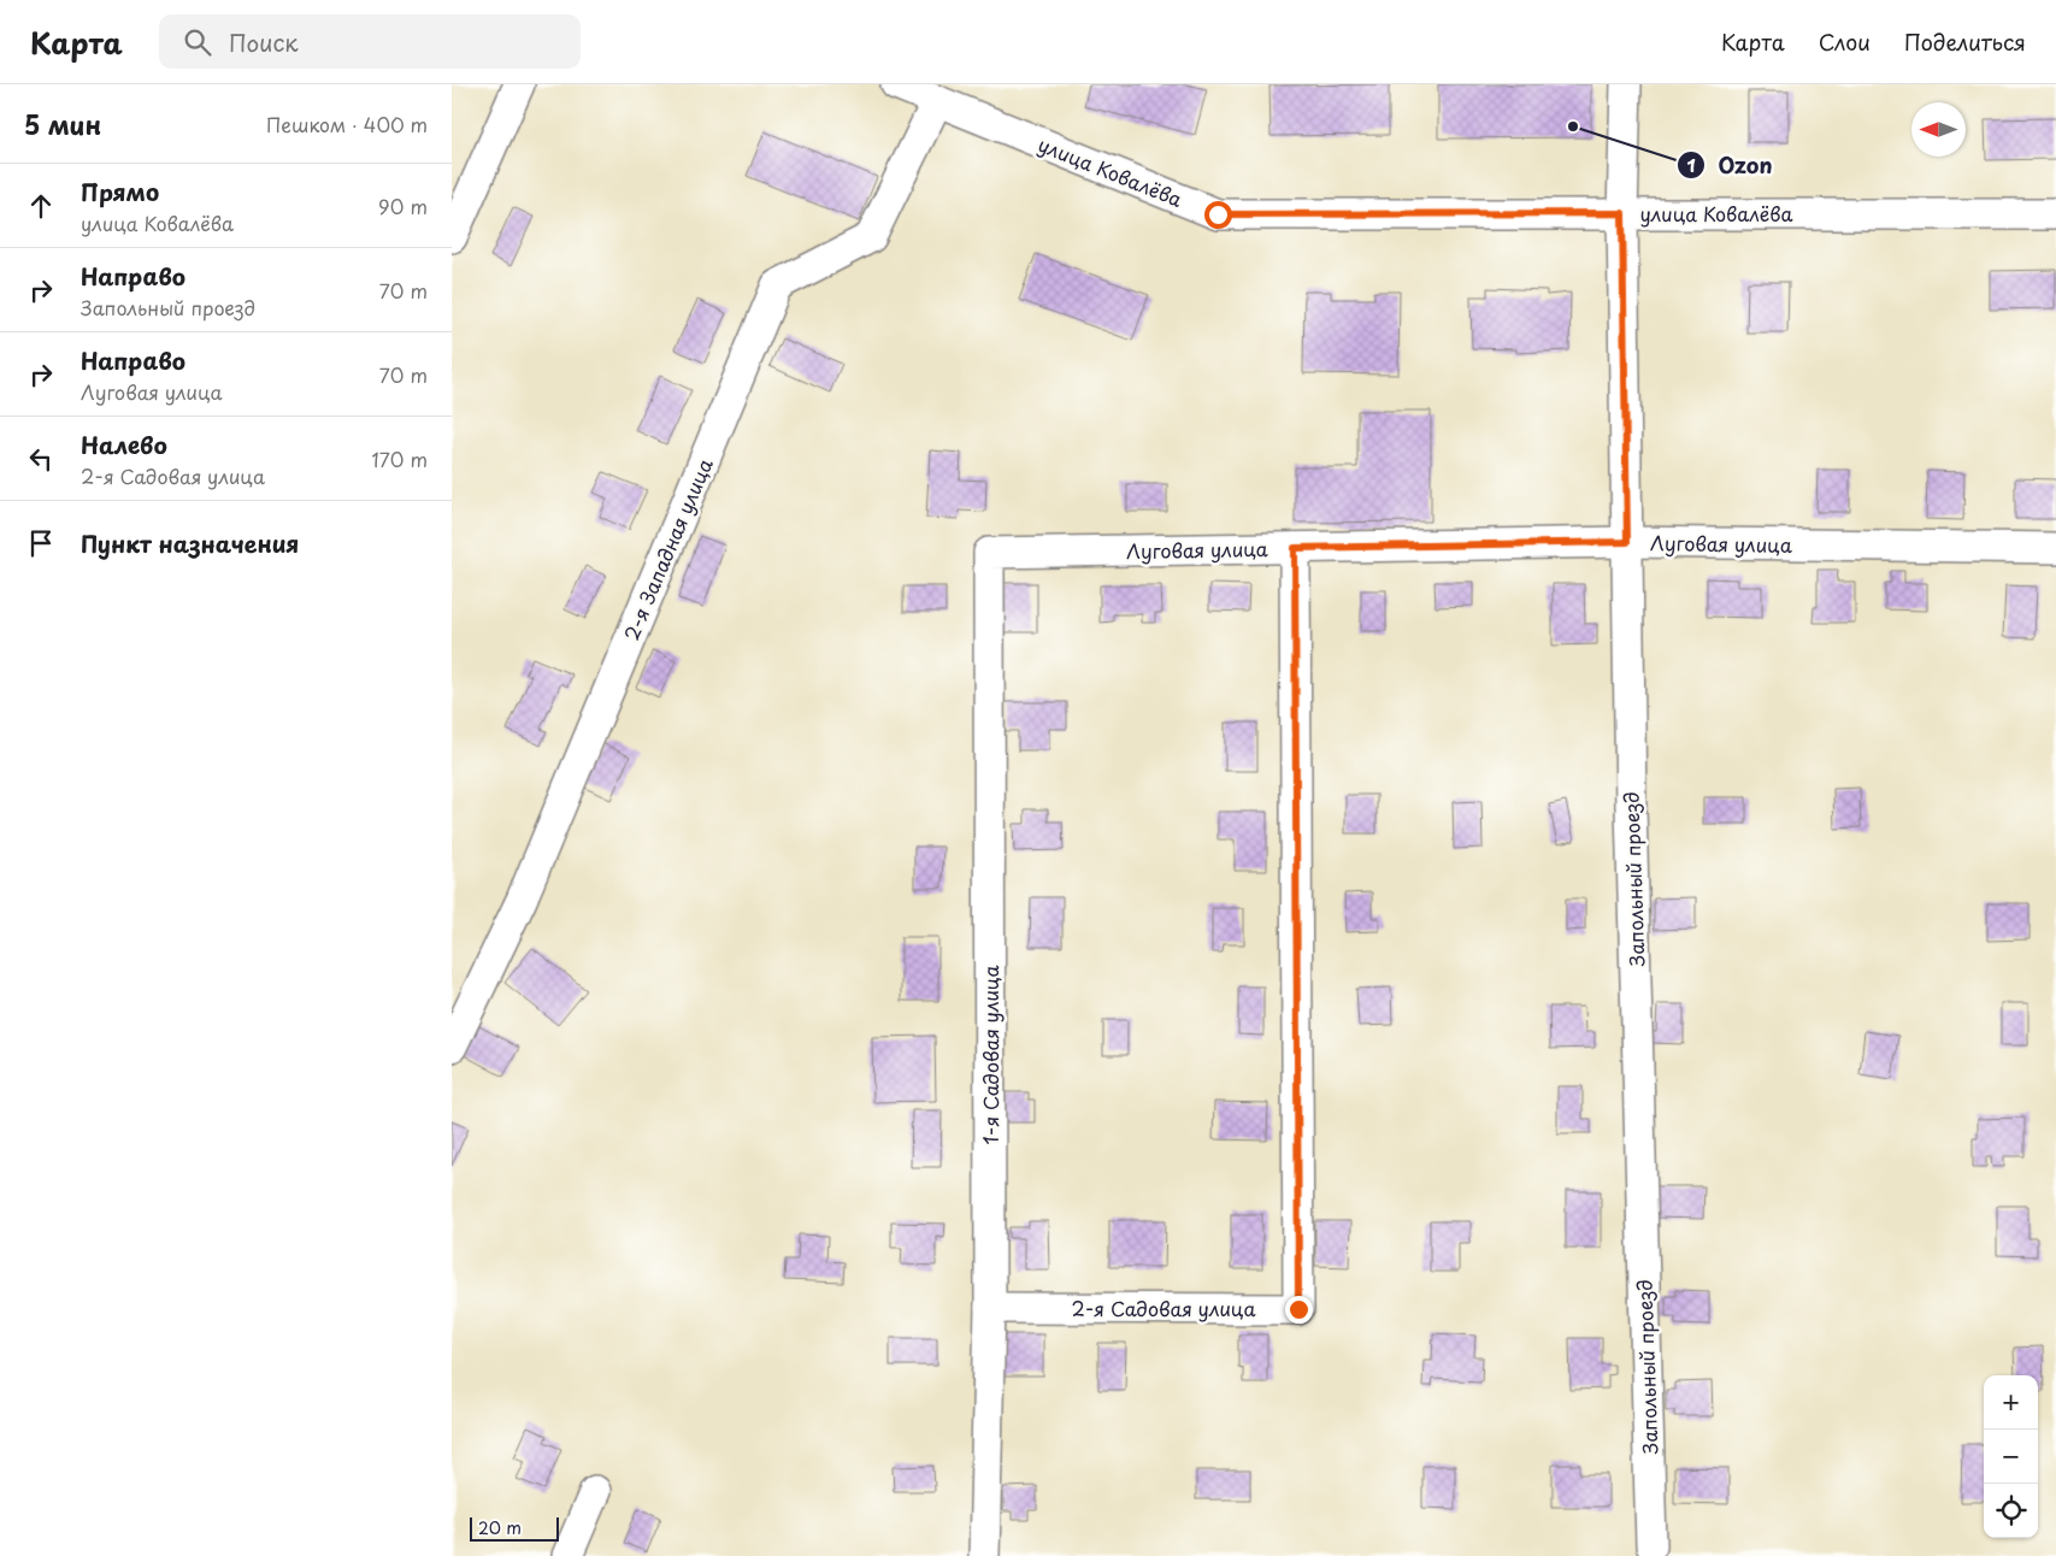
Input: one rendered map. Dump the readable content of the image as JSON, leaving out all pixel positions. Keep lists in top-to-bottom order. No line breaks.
{"streets":{"street":["улица Ковалёва","Луговая улица","2-я Западная улица","Запольный проезд","1-я Садовая улица","2-я Садовая улица"]},"crossings":[["улица Ковалёва","2-я Западная улица"],["улица Ковалёва","Запольный проезд"],["Луговая улица","Запольный проезд"],["Луговая улица","1-я Садовая улица"],["Луговая улица","2-я Садовая улица"],["1-я Садовая улица","2-я Садовая улица"]],"places":["Ozon"],"scale_bar":"20 m","north":"left","page":{"header":"Карта","search":"Поиск","nav":["Карта","Слои","Поделиться"],"heading":["5 мин","Пешком · 400 m"],"list":[["Прямо","улица Ковалёва","90 m"],["Направо","Запольный проезд","70 m"],["Направо","Луговая улица","70 m"],["Налево","2-я Садовая улица","170 m"],"Пункт назначения"],"map_buttons":["+","−"],"scale":"20 m"}}
